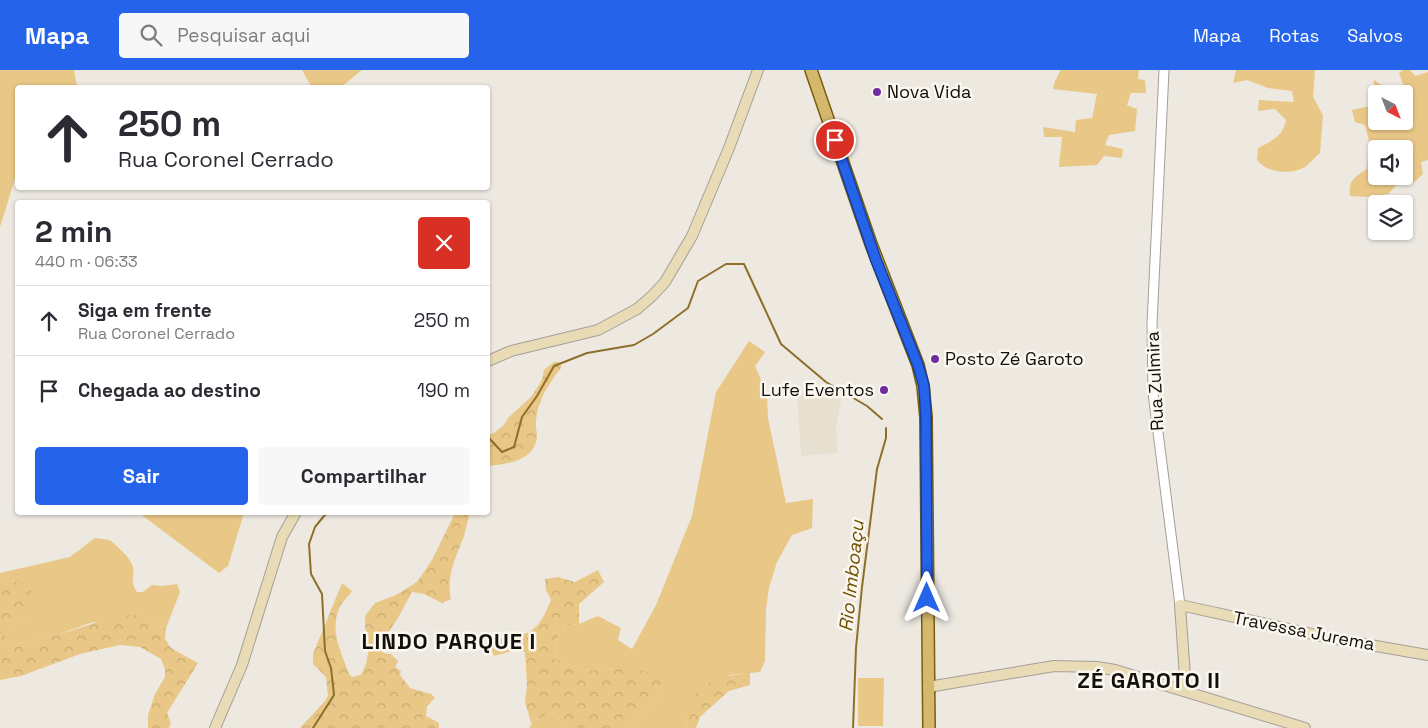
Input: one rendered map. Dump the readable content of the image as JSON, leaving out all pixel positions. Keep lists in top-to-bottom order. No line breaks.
{"streets":{"main road":["Rua Zulmira","Travessa Jurema"]},"crossings":[["Rua Zulmira","Travessa Jurema"]],"districts":["LINDO PARQUE I","ZÉ GAROTO II"],"water":["Rio Imboaçu"],"places":["Nova Vida","Posto Zé Garoto","Lufe Eventos"],"north":"bottom right","page":{"header":"Mapa","search":"Pesquisar aqui","nav":["Mapa","Rotas","Salvos"],"turn":["250 m","Rua Coronel Cerrado"],"heading":["2 min","440 m · 06:33"],"list":[{"name":"Siga em frente","note":"Rua Coronel Cerrado","value":"250 m"},{"name":"Chegada ao destino","value":"190 m"}],"buttons":["Sair","Compartilhar"]}}
